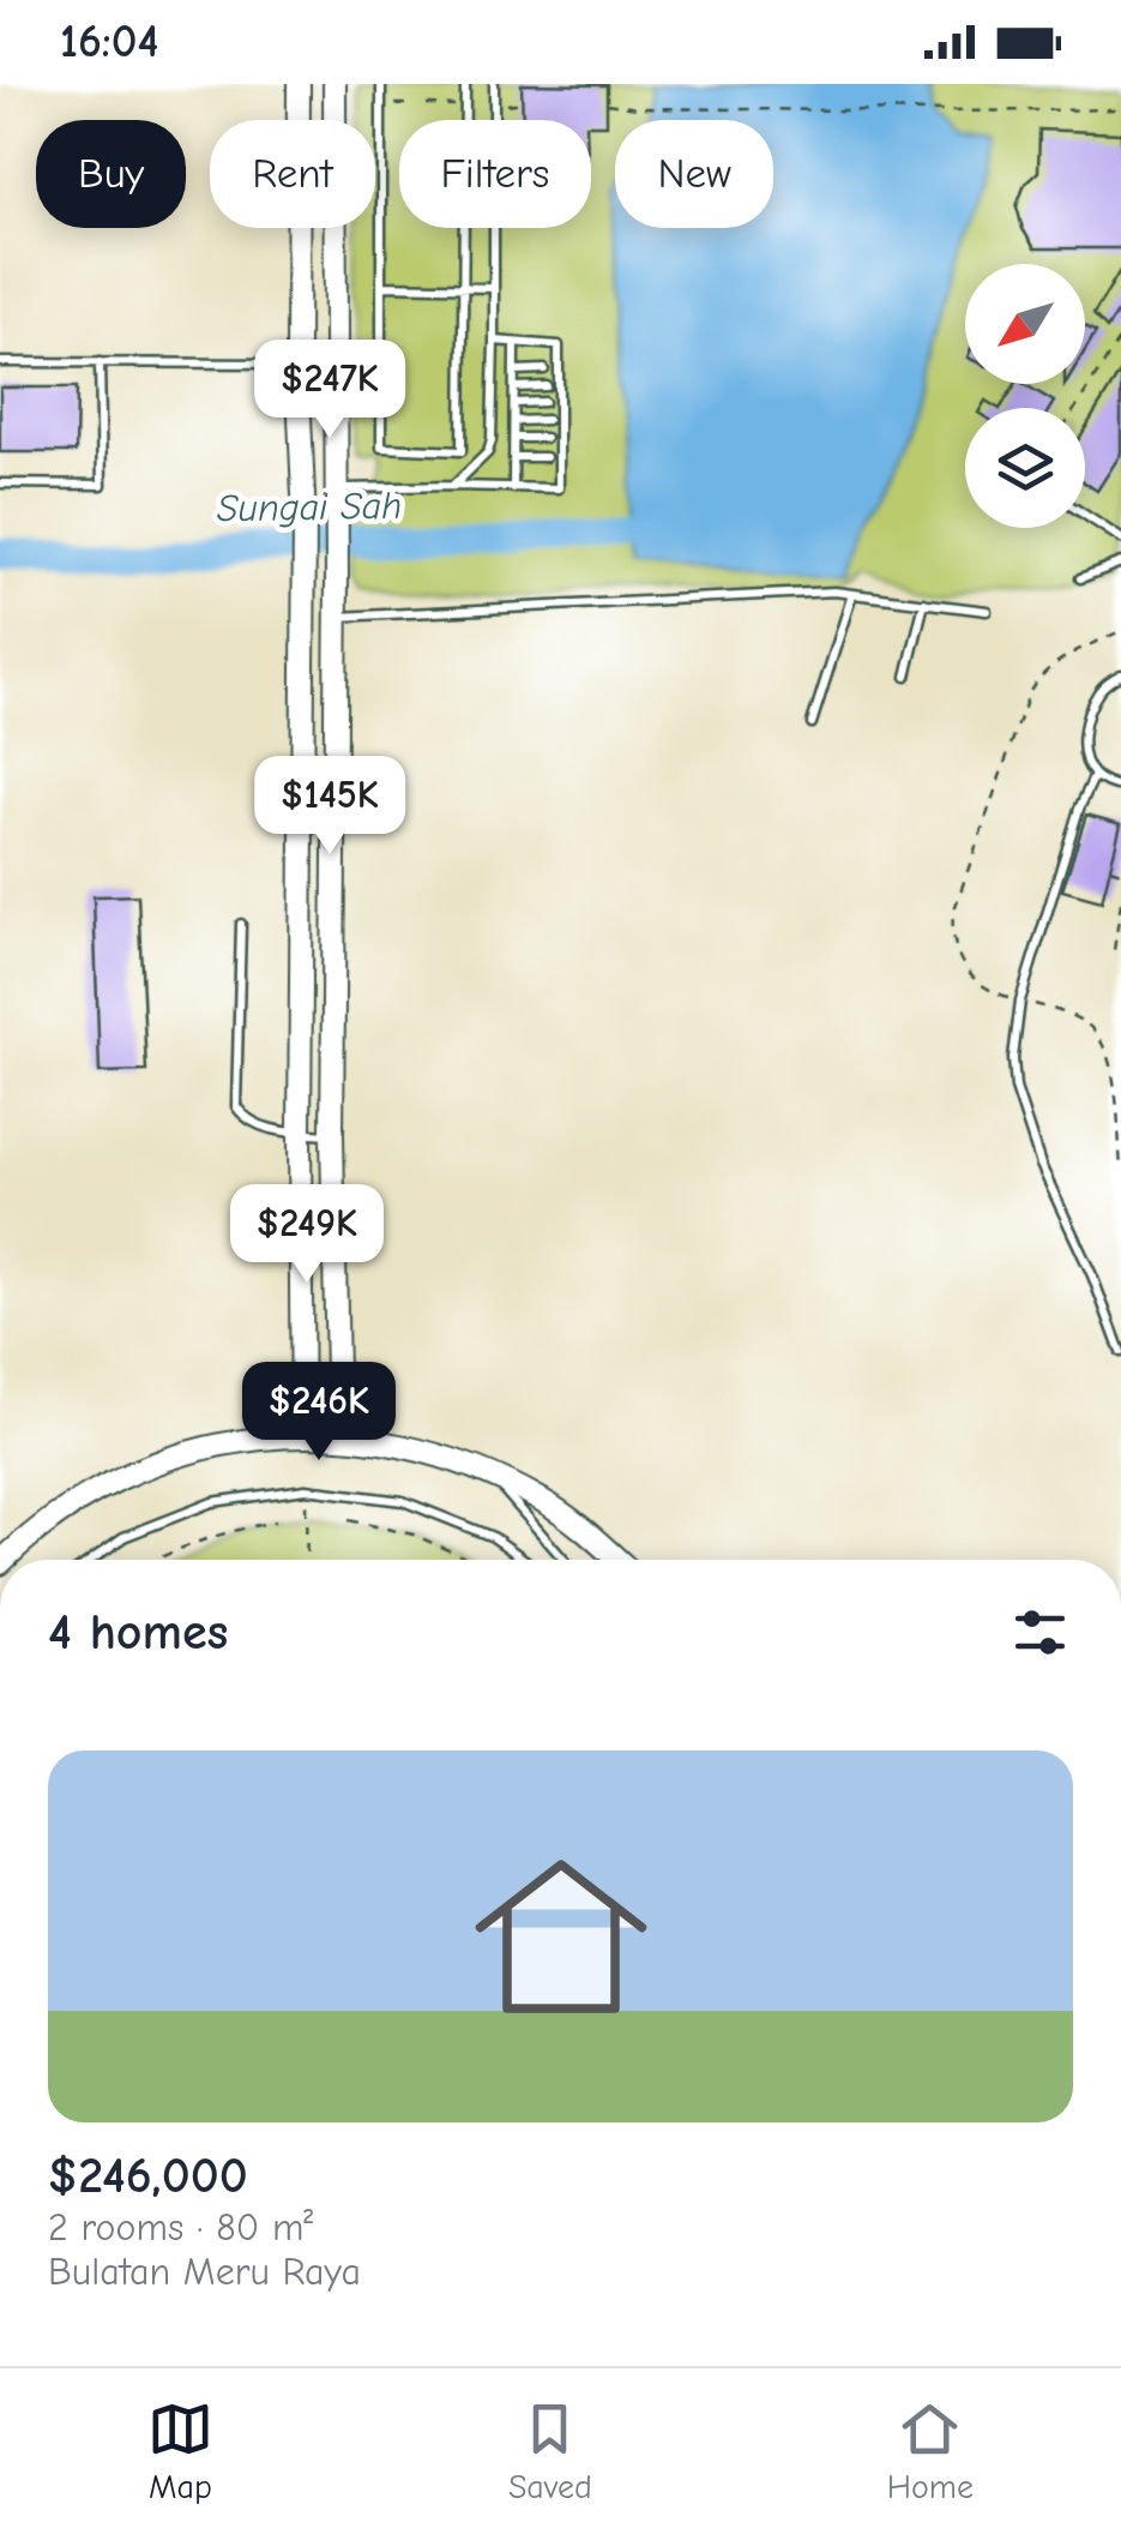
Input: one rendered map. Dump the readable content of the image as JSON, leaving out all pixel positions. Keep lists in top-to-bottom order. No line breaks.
{"water":["Sungai Sah"],"north":"bottom left","page":{"status":"16:04","chip":["Buy","Rent","Filters","New"],"price":["$247K","$145K","$249K","$246K"],"heading":"4 homes","list":[{"name":"$246,000","note":"2 rooms · 80 m² · Bulatan Meru Raya"}],"tabs":["Map","Saved","Home"]}}
